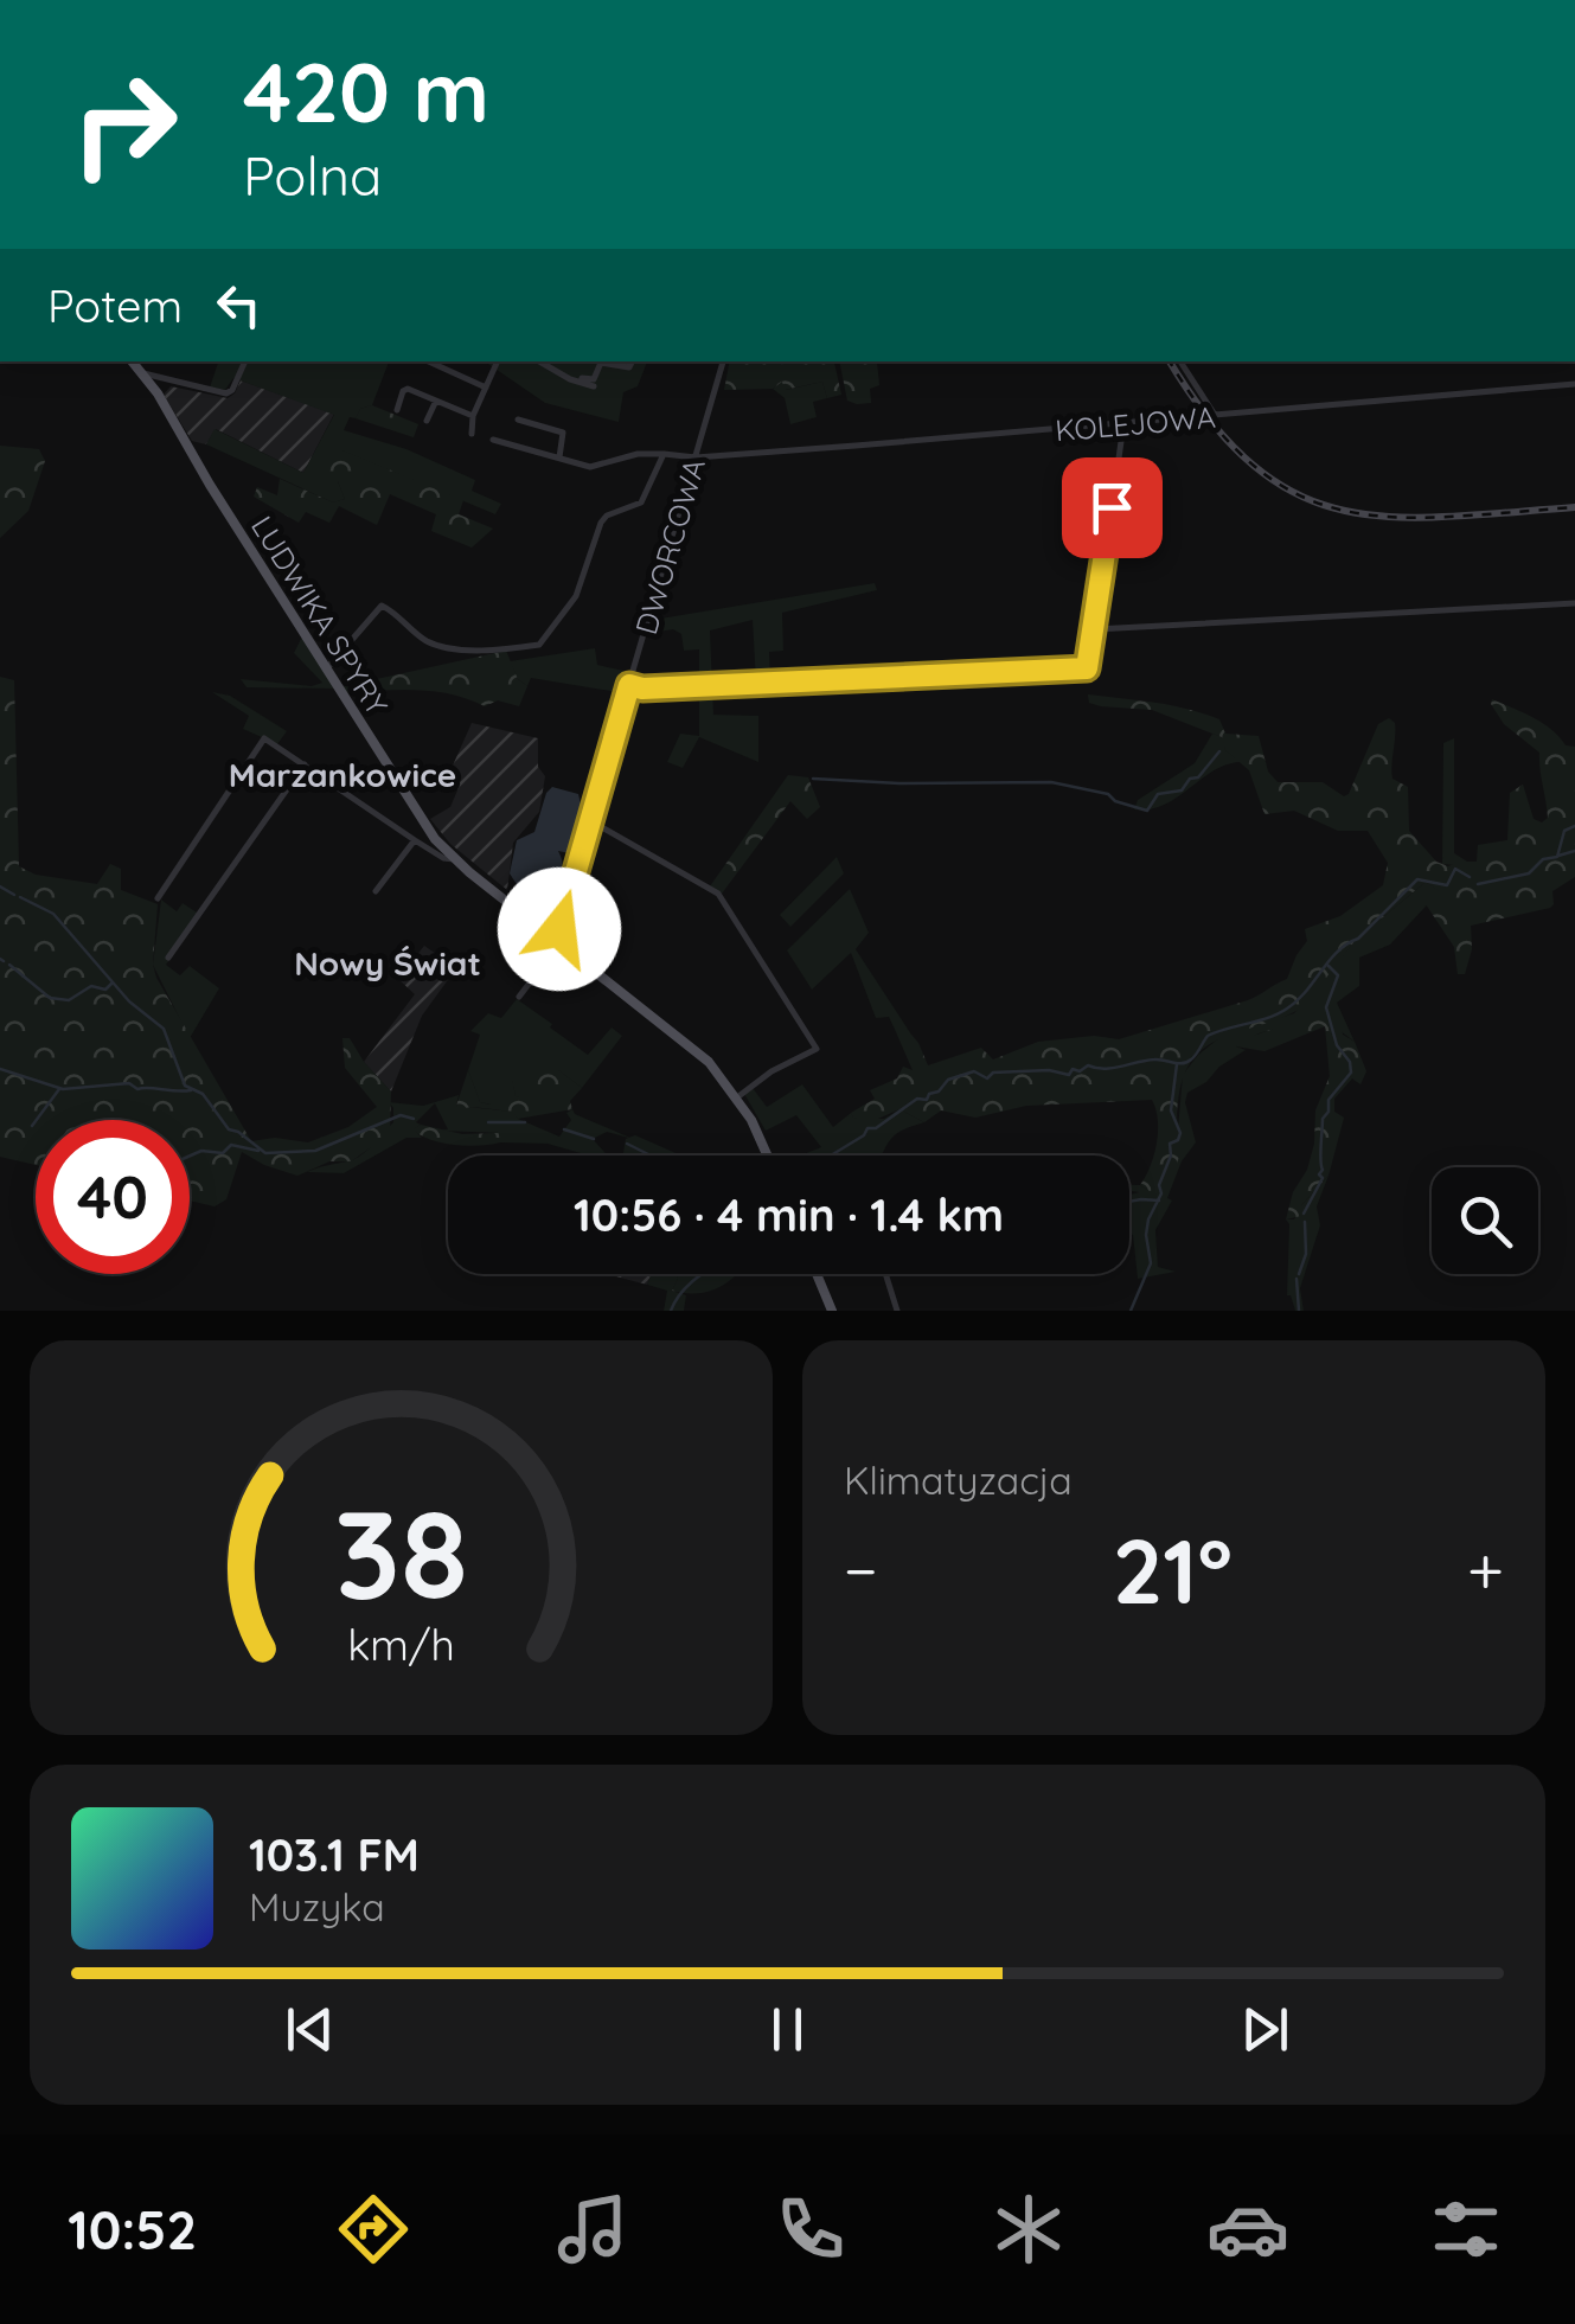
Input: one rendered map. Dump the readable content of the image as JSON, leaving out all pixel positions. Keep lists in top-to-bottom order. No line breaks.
{"streets":{"main road":["LUDWIKA SPYRY"],"street":["KOLEJOWA","DWORCOWA"]},"crossings":[["KOLEJOWA","DWORCOWA"],["DWORCOWA","LUDWIKA SPYRY"]],"districts":["Marzankowice","Nowy Świat"],"page":{"turn":["420 m","Polna"],"then":"Potem","limit":"40","trip":"10:56 · 4 min · 1.4 km","tile":"Klimatyzacja","heat":["−","21°","+"],"song":["103.1 FM","Muzyka"],"tabs":"10:52","gauge":["38","km/h"]}}
